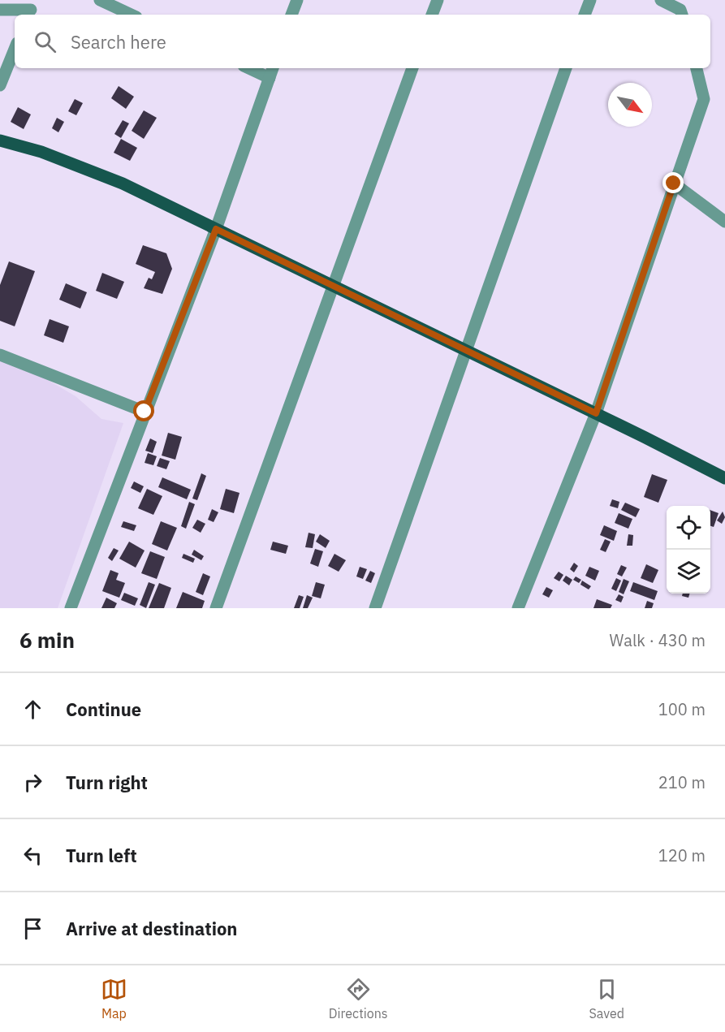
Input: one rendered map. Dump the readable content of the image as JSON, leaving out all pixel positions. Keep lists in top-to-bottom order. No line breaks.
{"north":"bottom right","page":{"search":"Search here","heading":["6 min","Walk · 430 m"],"list":[["Continue","100 m"],["Turn right","210 m"],["Turn left","120 m"],"Arrive at destination"],"nav":["Map","Directions","Saved"]}}
